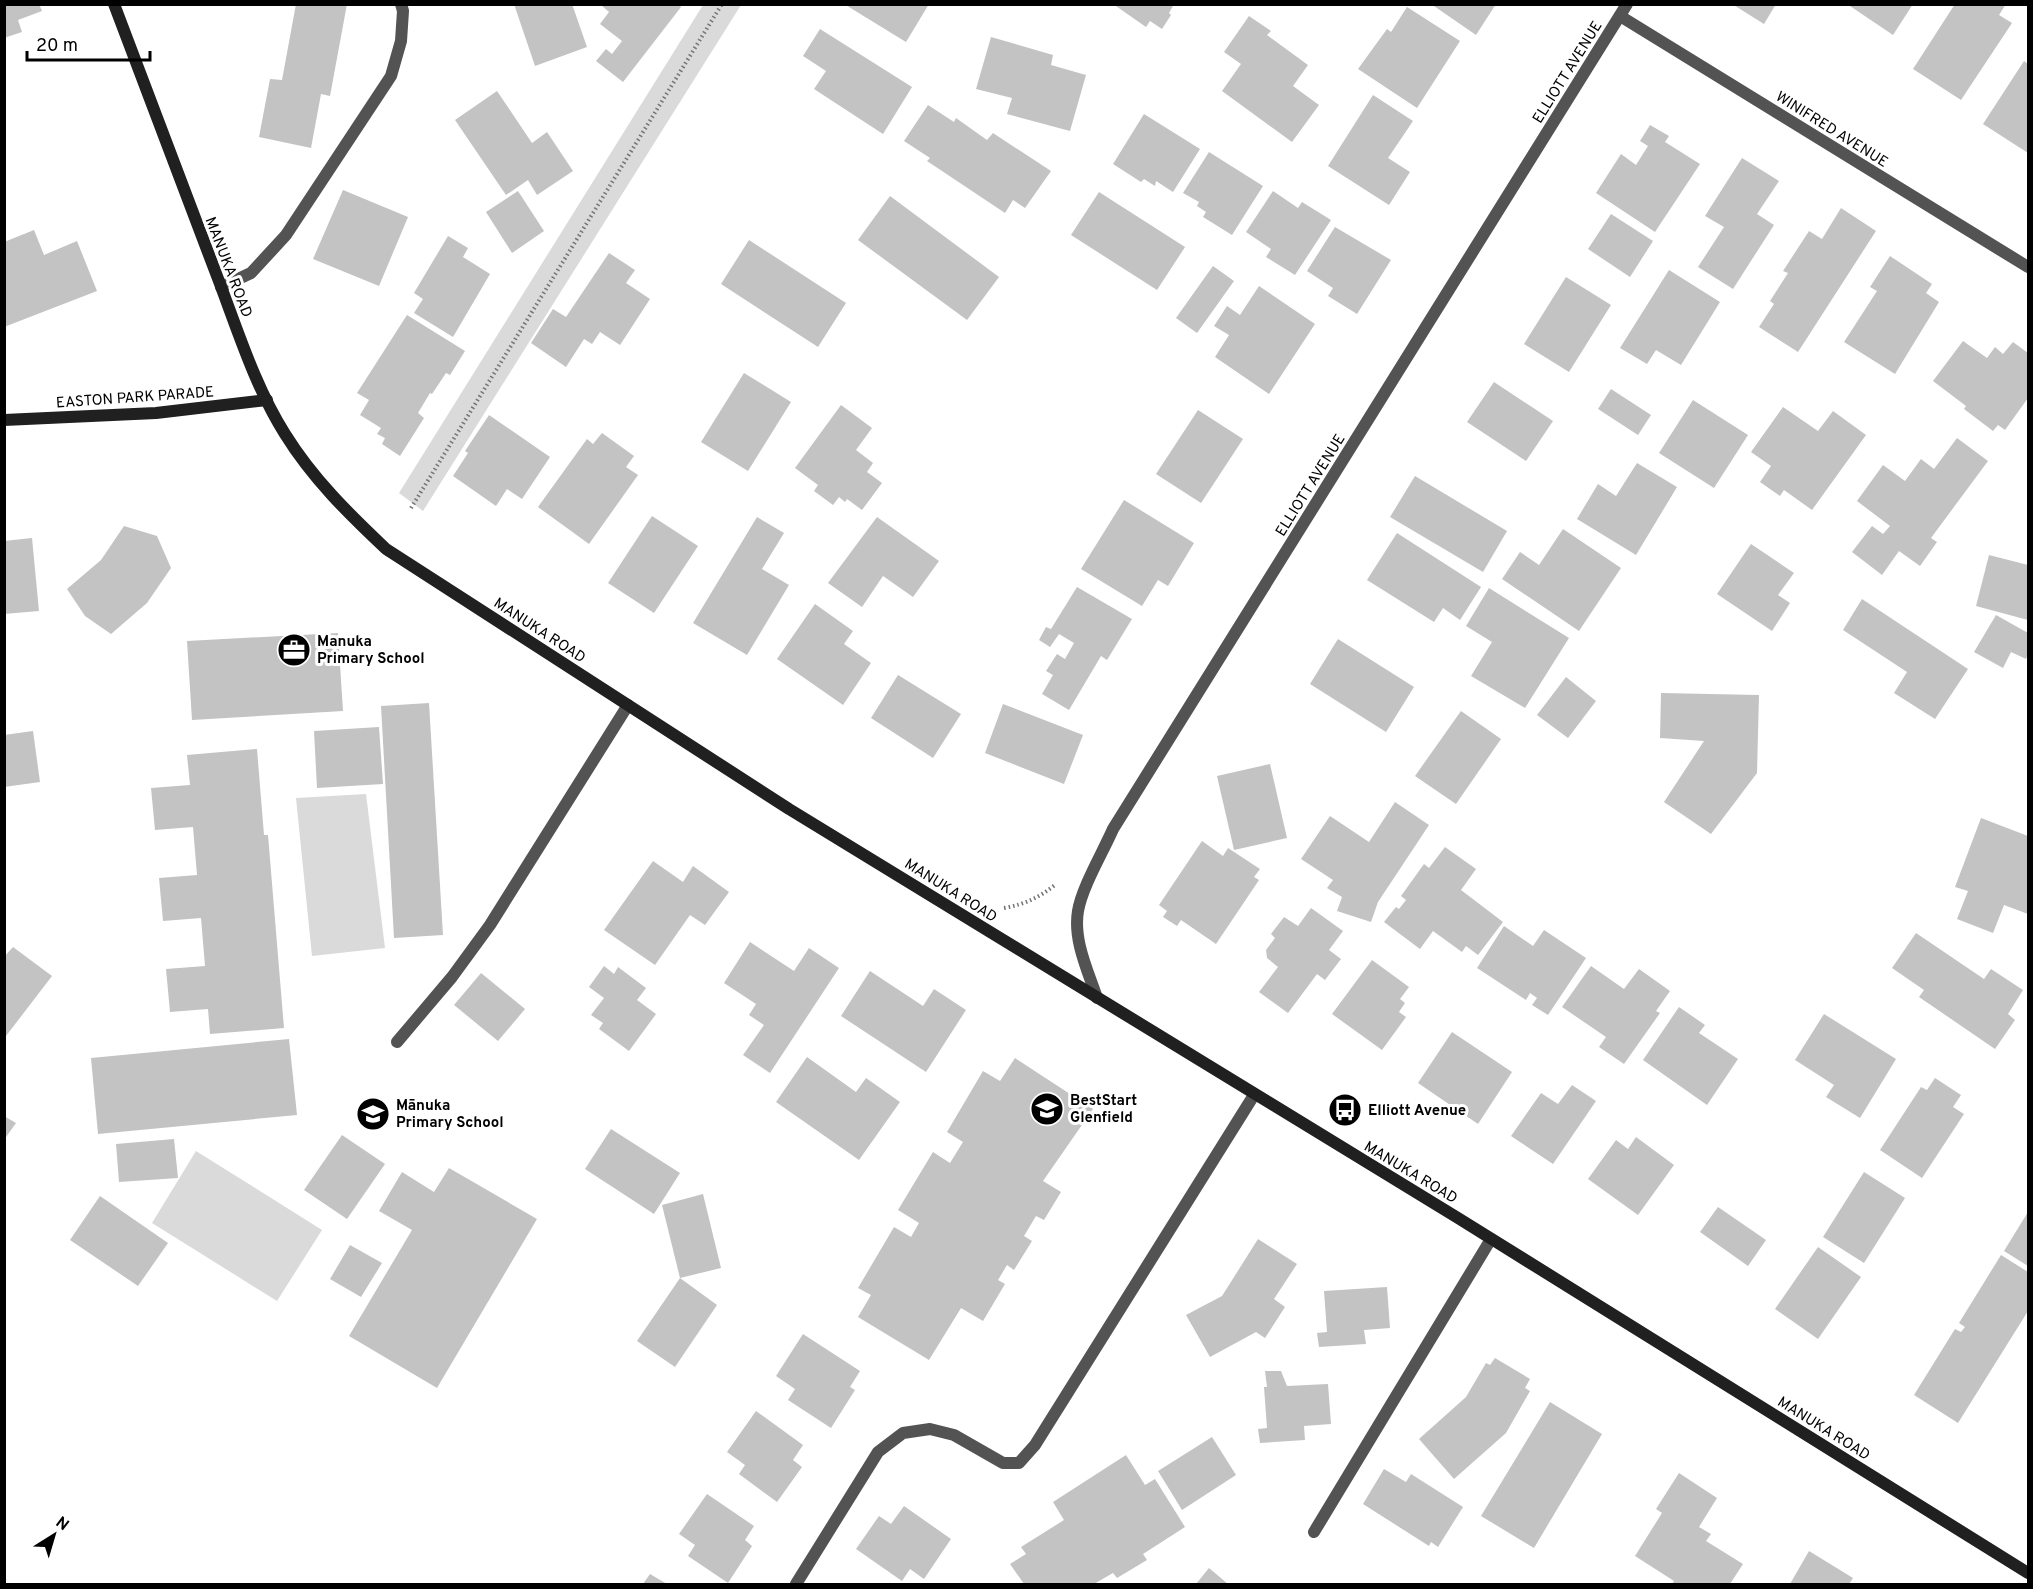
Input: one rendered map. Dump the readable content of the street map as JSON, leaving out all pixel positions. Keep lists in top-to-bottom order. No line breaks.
{"streets":{"street":["ELLIOTT AVENUE","WINIFRED AVENUE","MANUKA ROAD","EASTON PARK PARADE"]},"crossings":[["ELLIOTT AVENUE","WINIFRED AVENUE"],["ELLIOTT AVENUE","MANUKA ROAD"],["MANUKA ROAD","EASTON PARK PARADE"]],"places":{"office":["Manuka Primary School"],"school or university":["BestStart Glenfield","Mānuka Primary School"],"bus stop":["Elliott Avenue"]},"scale_bar":"20 m","north":"top right"}
